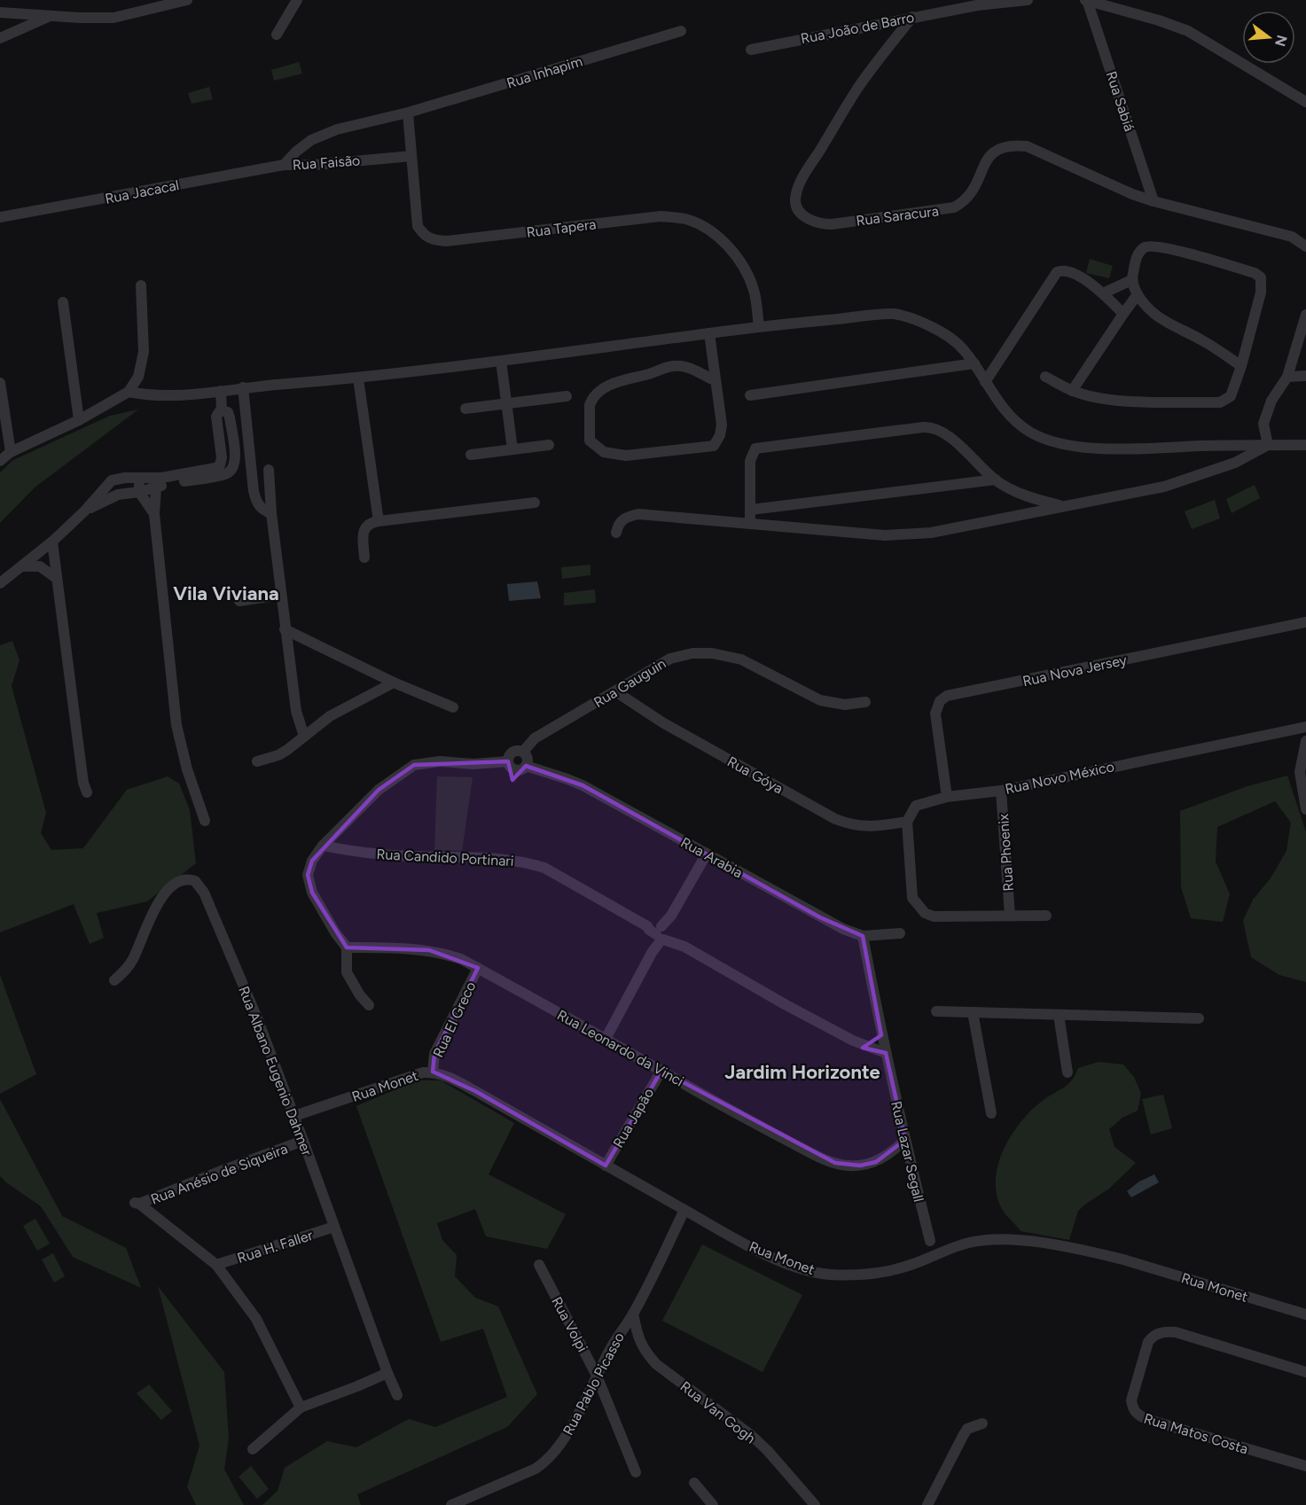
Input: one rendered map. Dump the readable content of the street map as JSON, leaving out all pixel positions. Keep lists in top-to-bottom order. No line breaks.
{"streets":{"street":["Rua João de Barro","Rua Inhapim","Rua Sabiá","Rua Faisão","Rua Jacacal","Rua Saracura","Rua Tapera","Rua Nova Jersey","Rua Gauguin","Rua Góya","Rua Novo México","Rua Phoenix","Rua Candido Portinari","Rua Arabia","Rua El Greco","Rua Leonardo da Vinci","Rua Albano Eugenio Dahmer","Rua Monet","Rua Japão","Rua Lazar Segall","Rua Anésio de Siqueira","Rua H. Faller","Rua Volpi","Rua Pablo Picasso","Rua Van Gogh","Rua Matos Costa"]},"crossings":[["Rua João de Barro","Rua Saracura"],["Rua Inhapim","Rua Faisão"],["Rua Inhapim","Rua Tapera"],["Rua Sabiá","Rua Saracura"],["Rua Faisão","Rua Jacacal"],["Rua Faisão","Rua Tapera"],["Rua Nova Jersey","Rua Novo México"],["Rua Gauguin","Rua Góya"],["Rua Gauguin","Rua Arabia"],["Rua Góya","Rua Novo México"],["Rua Novo México","Rua Phoenix"],["Rua Candido Portinari","Rua Arabia"],["Rua Candido Portinari","Rua Lazar Segall"],["Rua Arabia","Rua Lazar Segall"],["Rua El Greco","Rua Leonardo da Vinci"],["Rua El Greco","Rua Monet"],["Rua Leonardo da Vinci","Rua Japão"],["Rua Leonardo da Vinci","Rua Lazar Segall"],["Rua Albano Eugenio Dahmer","Rua Monet"],["Rua Albano Eugenio Dahmer","Rua Anésio de Siqueira"],["Rua Albano Eugenio Dahmer","Rua H. Faller"],["Rua Monet","Rua Japão"],["Rua Monet","Rua Pablo Picasso"],["Rua Anésio de Siqueira","Rua H. Faller"],["Rua Volpi","Rua Pablo Picasso"],["Rua Pablo Picasso","Rua Van Gogh"]],"districts":["Vila Viviana","Jardim Horizonte"],"north":"right"}
